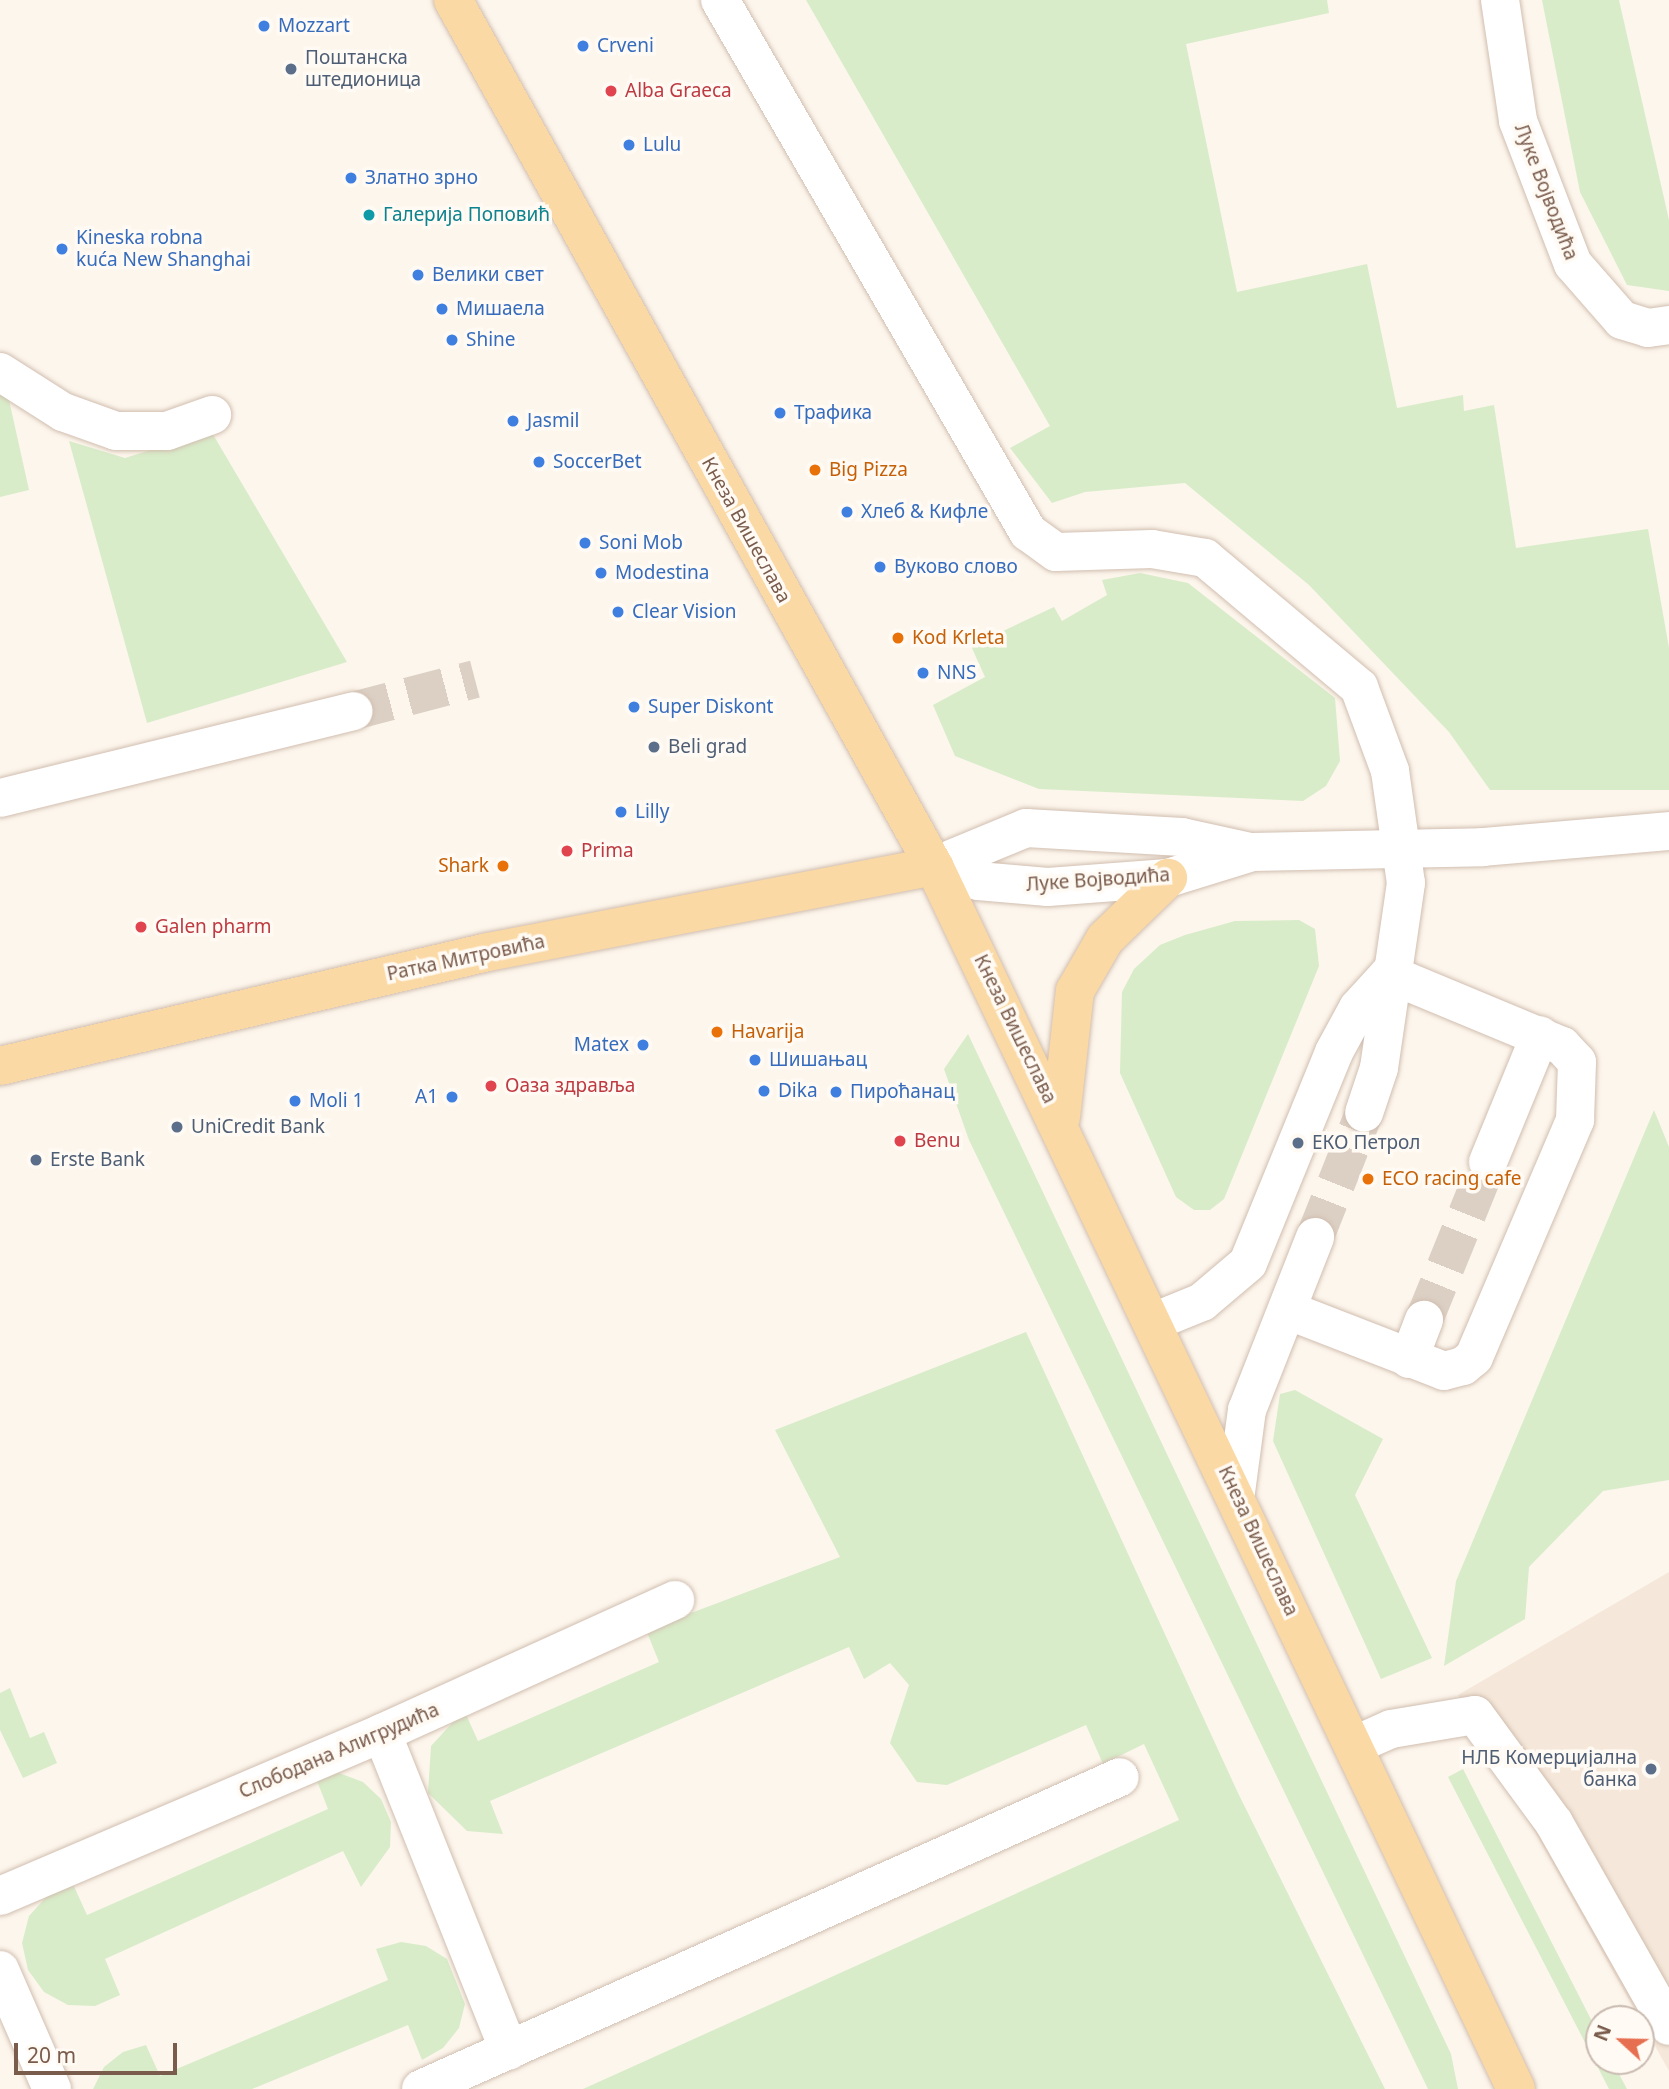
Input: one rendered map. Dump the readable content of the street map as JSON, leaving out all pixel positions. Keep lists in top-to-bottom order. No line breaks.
{"streets":{"main road":["Кнеза Вишеслава","Ратка Митровића"],"street":["Луке Војводића","Слободана Алигрудића"]},"crossings":[["Луке Војводића","Кнеза Вишеслава"],["Луке Војводића","Ратка Митровића"],["Кнеза Вишеслава","Ратка Митровића"]],"places":["Mozzart","Crveni","Поштанска штедионица","Alba Graeca","Lulu","Златно зрно","Галерија Поповић","Kineska robna kuća New Shanghai","Велики свет","Мишаела","Shine","Трафика","Jasmil","SoccerBet","Big Pizza","Хлеб & Кифле","Soni Mob","Вуково слово","Modestina","Clear Vision","Kod Krleta","NNS","Super Diskont","Beli grad","Lilly","Prima","Shark","Galen pharm","Havarija","Matex","Шишањац","Оаза здравља","Dika","Пироћанац","A1","Moli 1","UniCredit Bank","Benu","ЕКО Петрол","Erste Bank","ECO racing cafe","НЛБ Комерцијална банка"],"scale_bar":"20 m","north":"left"}
